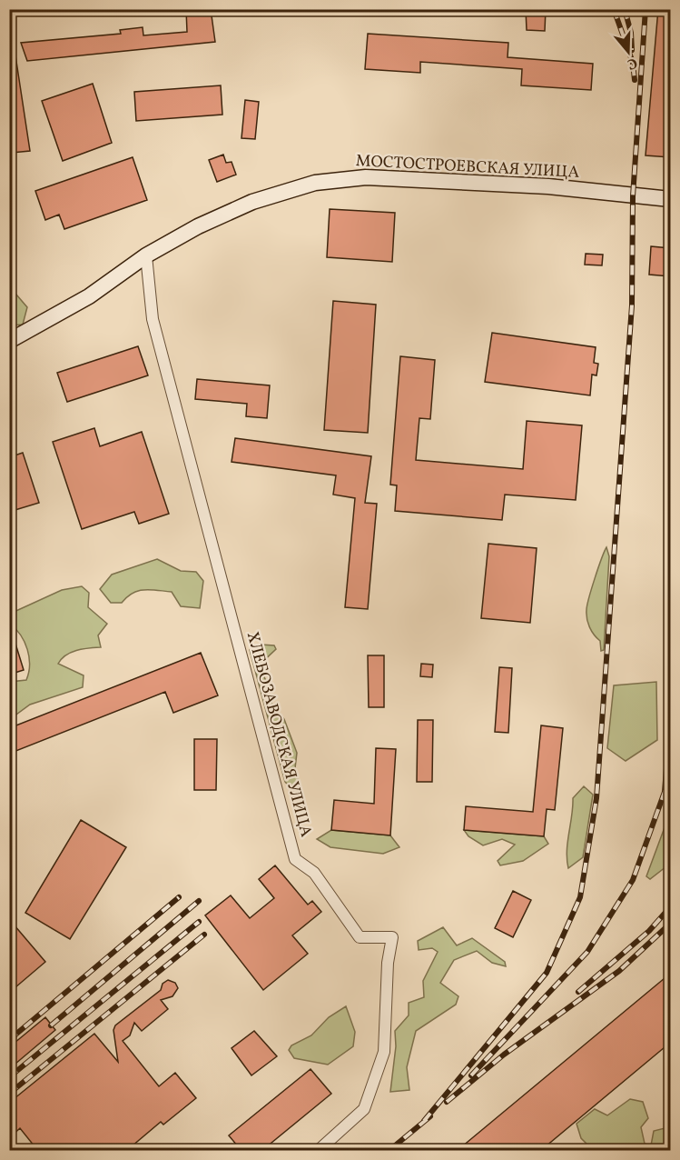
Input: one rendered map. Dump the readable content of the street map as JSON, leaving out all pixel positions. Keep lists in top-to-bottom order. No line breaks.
{"streets":{"main road":["МОСТОСТРОЕВСКАЯ УЛИЦА"],"street":["ХЛЕБОЗАВОДСКАЯ УЛИЦА"]},"crossings":[["МОСТОСТРОЕВСКАЯ УЛИЦА","ХЛЕБОЗАВОДСКАЯ УЛИЦА"]],"north":"bottom"}
